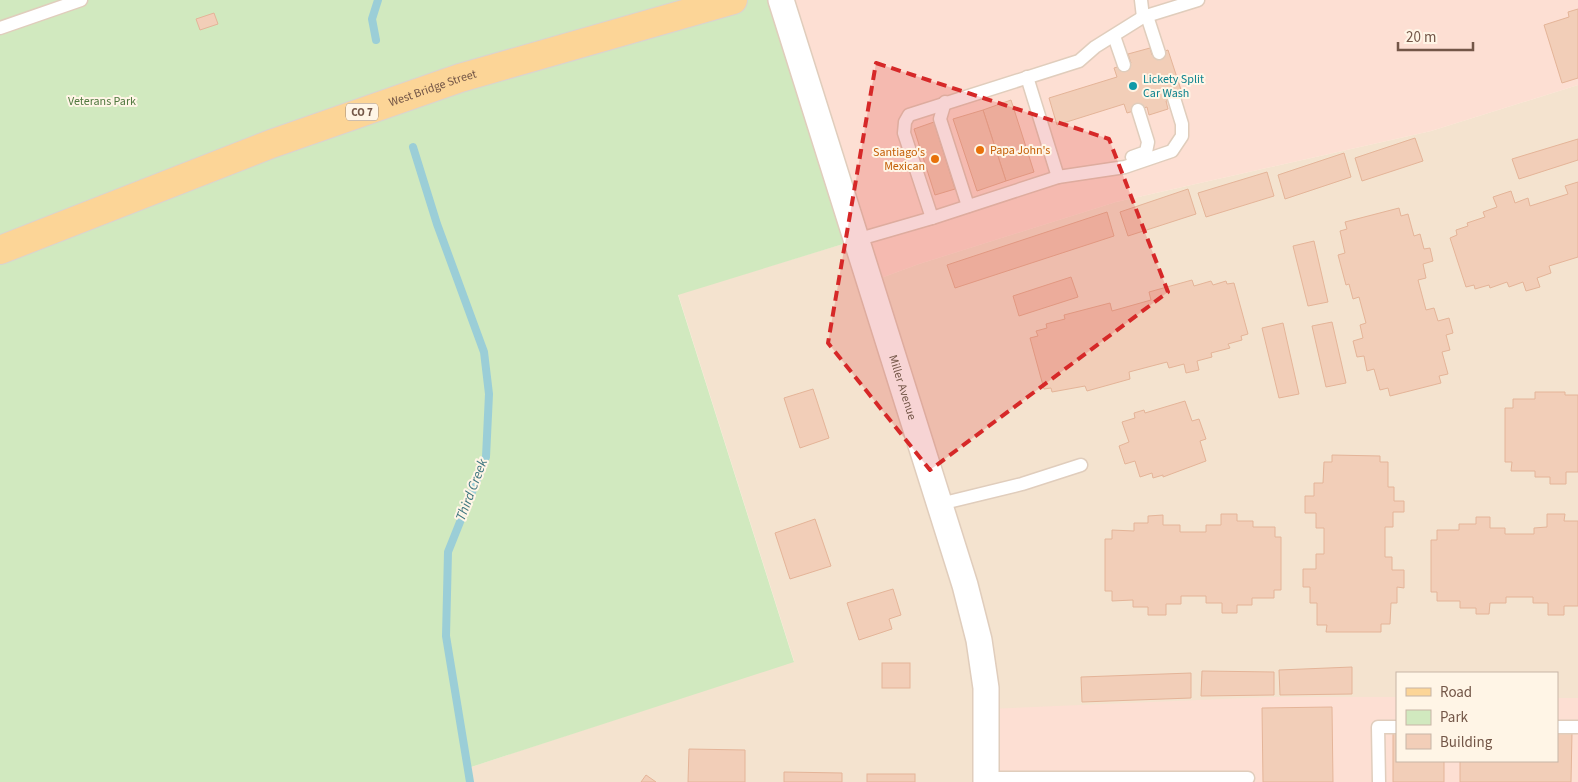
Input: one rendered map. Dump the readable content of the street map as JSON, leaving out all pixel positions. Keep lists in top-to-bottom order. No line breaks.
{"streets":{"main road":["West Bridge Street","CO 7"],"street":["Miller Avenue"]},"water":["Third Creek"],"parks":["Veterans Park"],"places":["Lickety Split Car Wash","Papa John's","Santiago's Mexican"],"legend":["Road","Park","Building"],"scale_bar":"20 m"}
